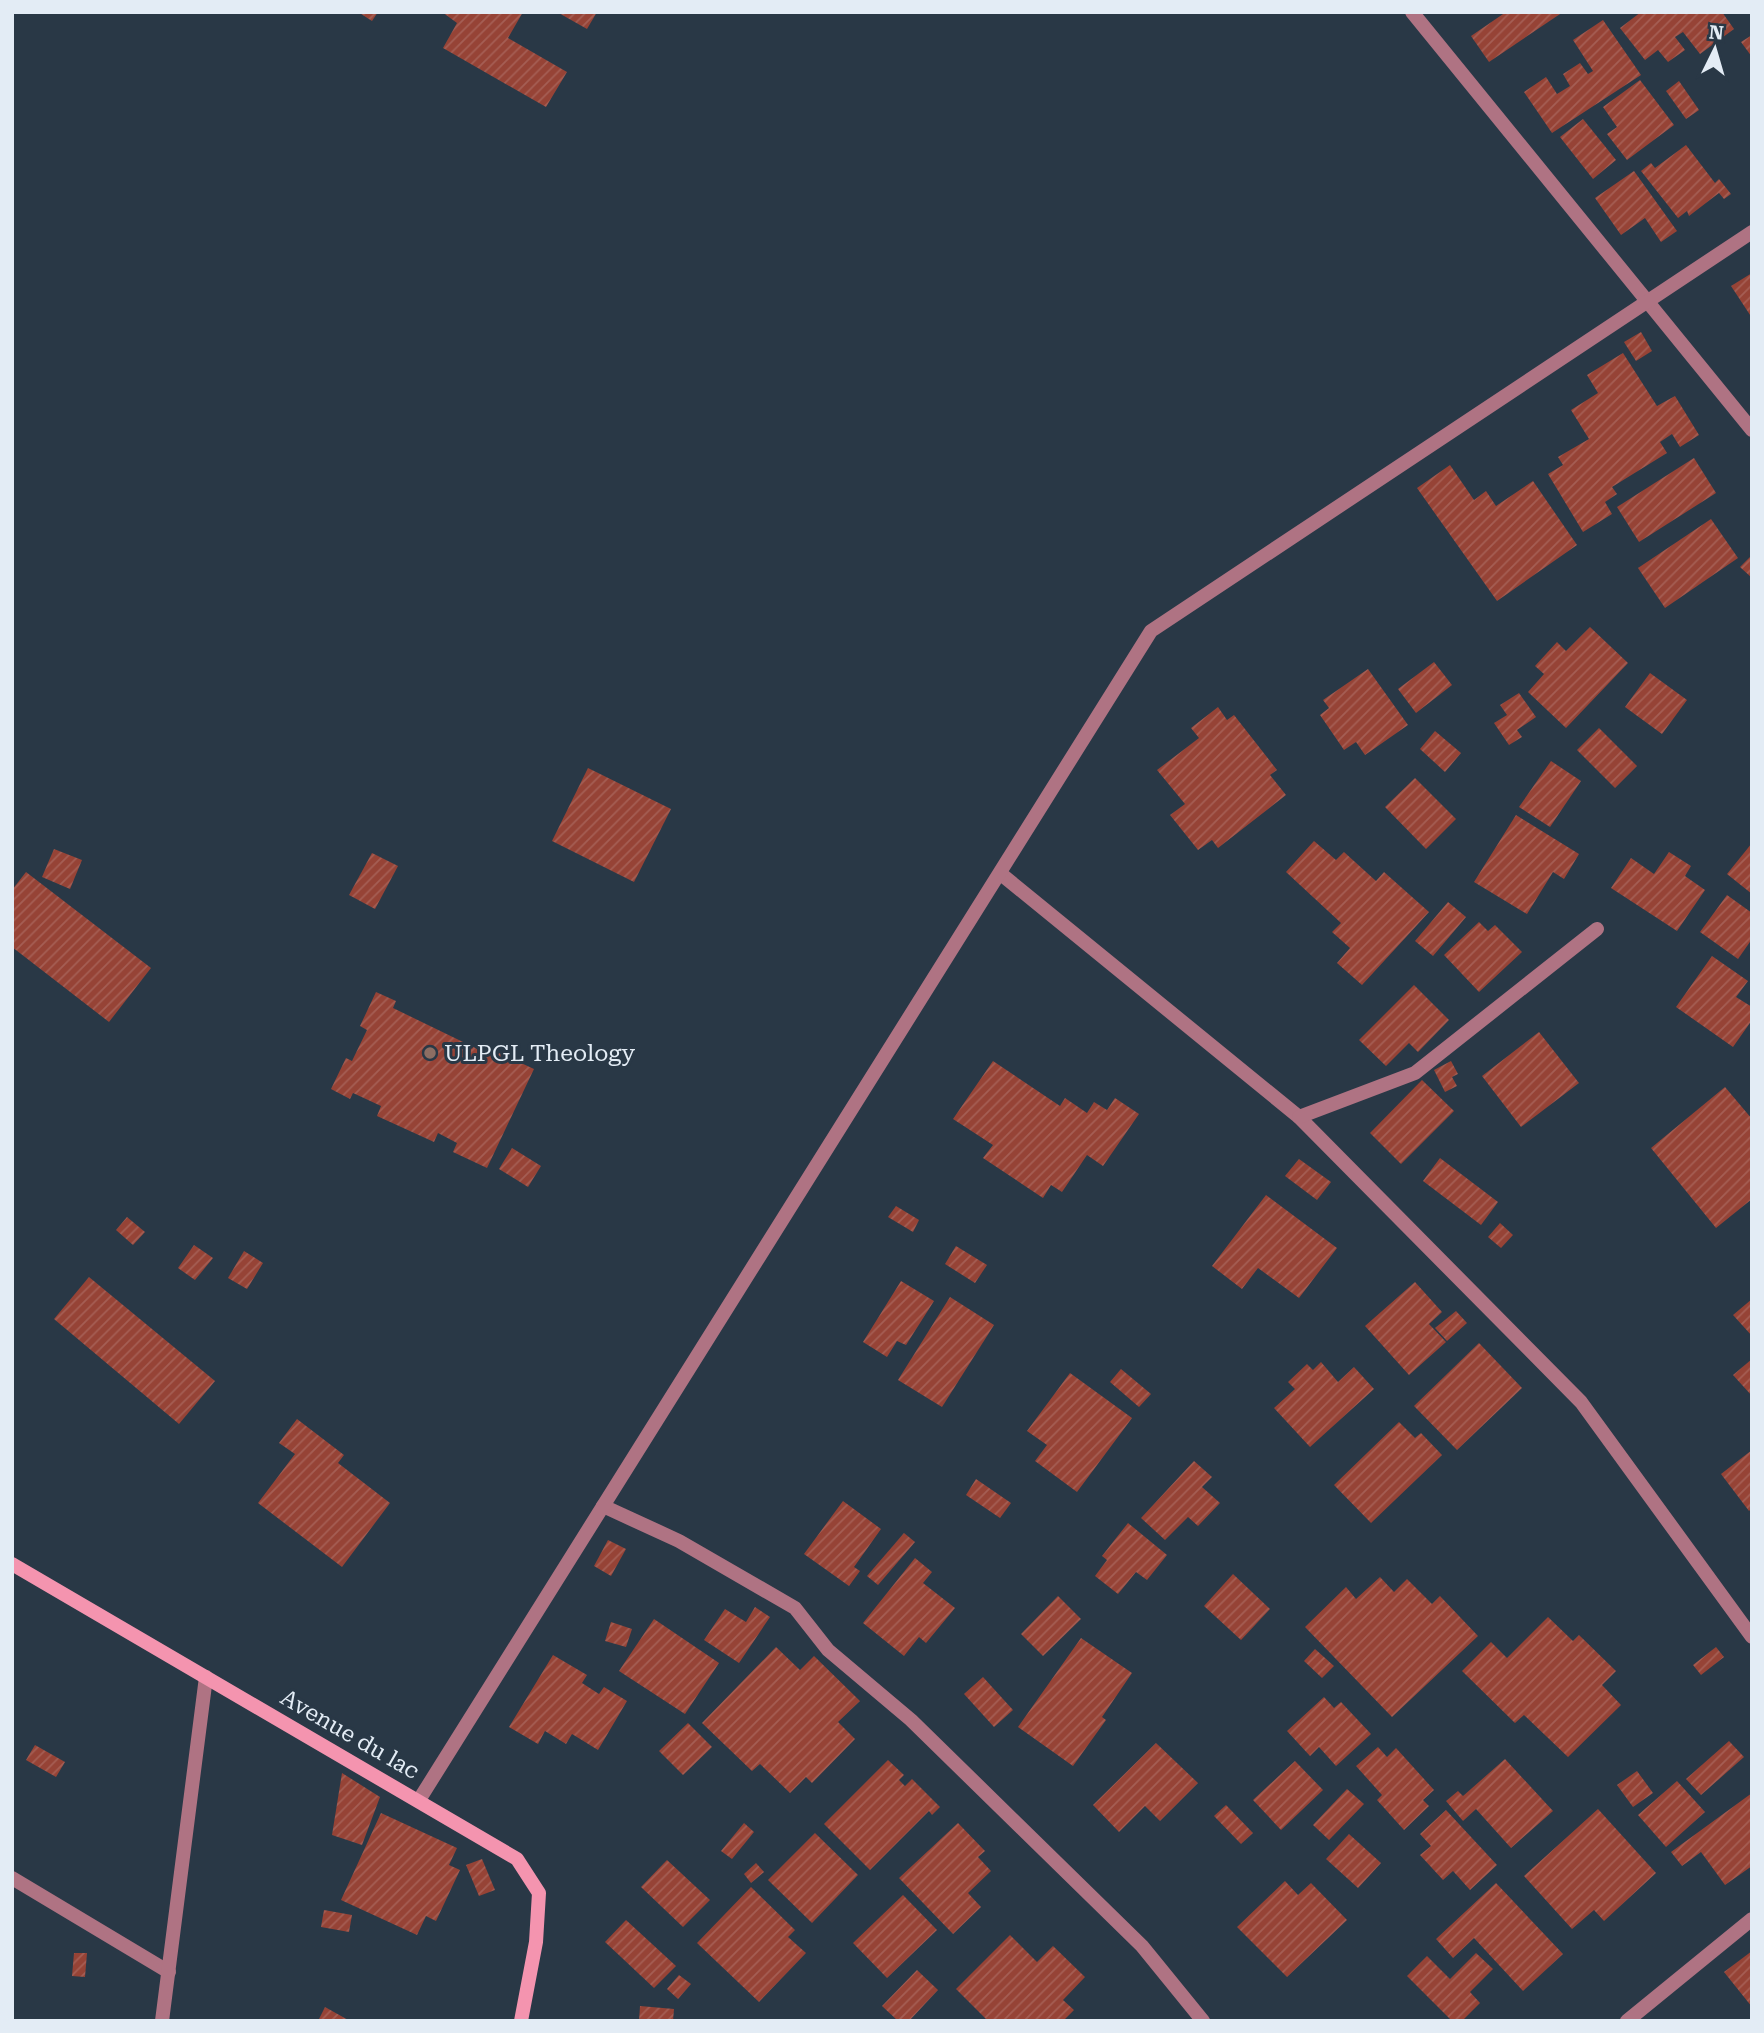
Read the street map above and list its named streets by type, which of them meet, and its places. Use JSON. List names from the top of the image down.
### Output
{
  "streets": {
    "main road": ["Avenue du lac"]
  },
  "places": ["ULPGL Theology"],
  "north": "top"
}
